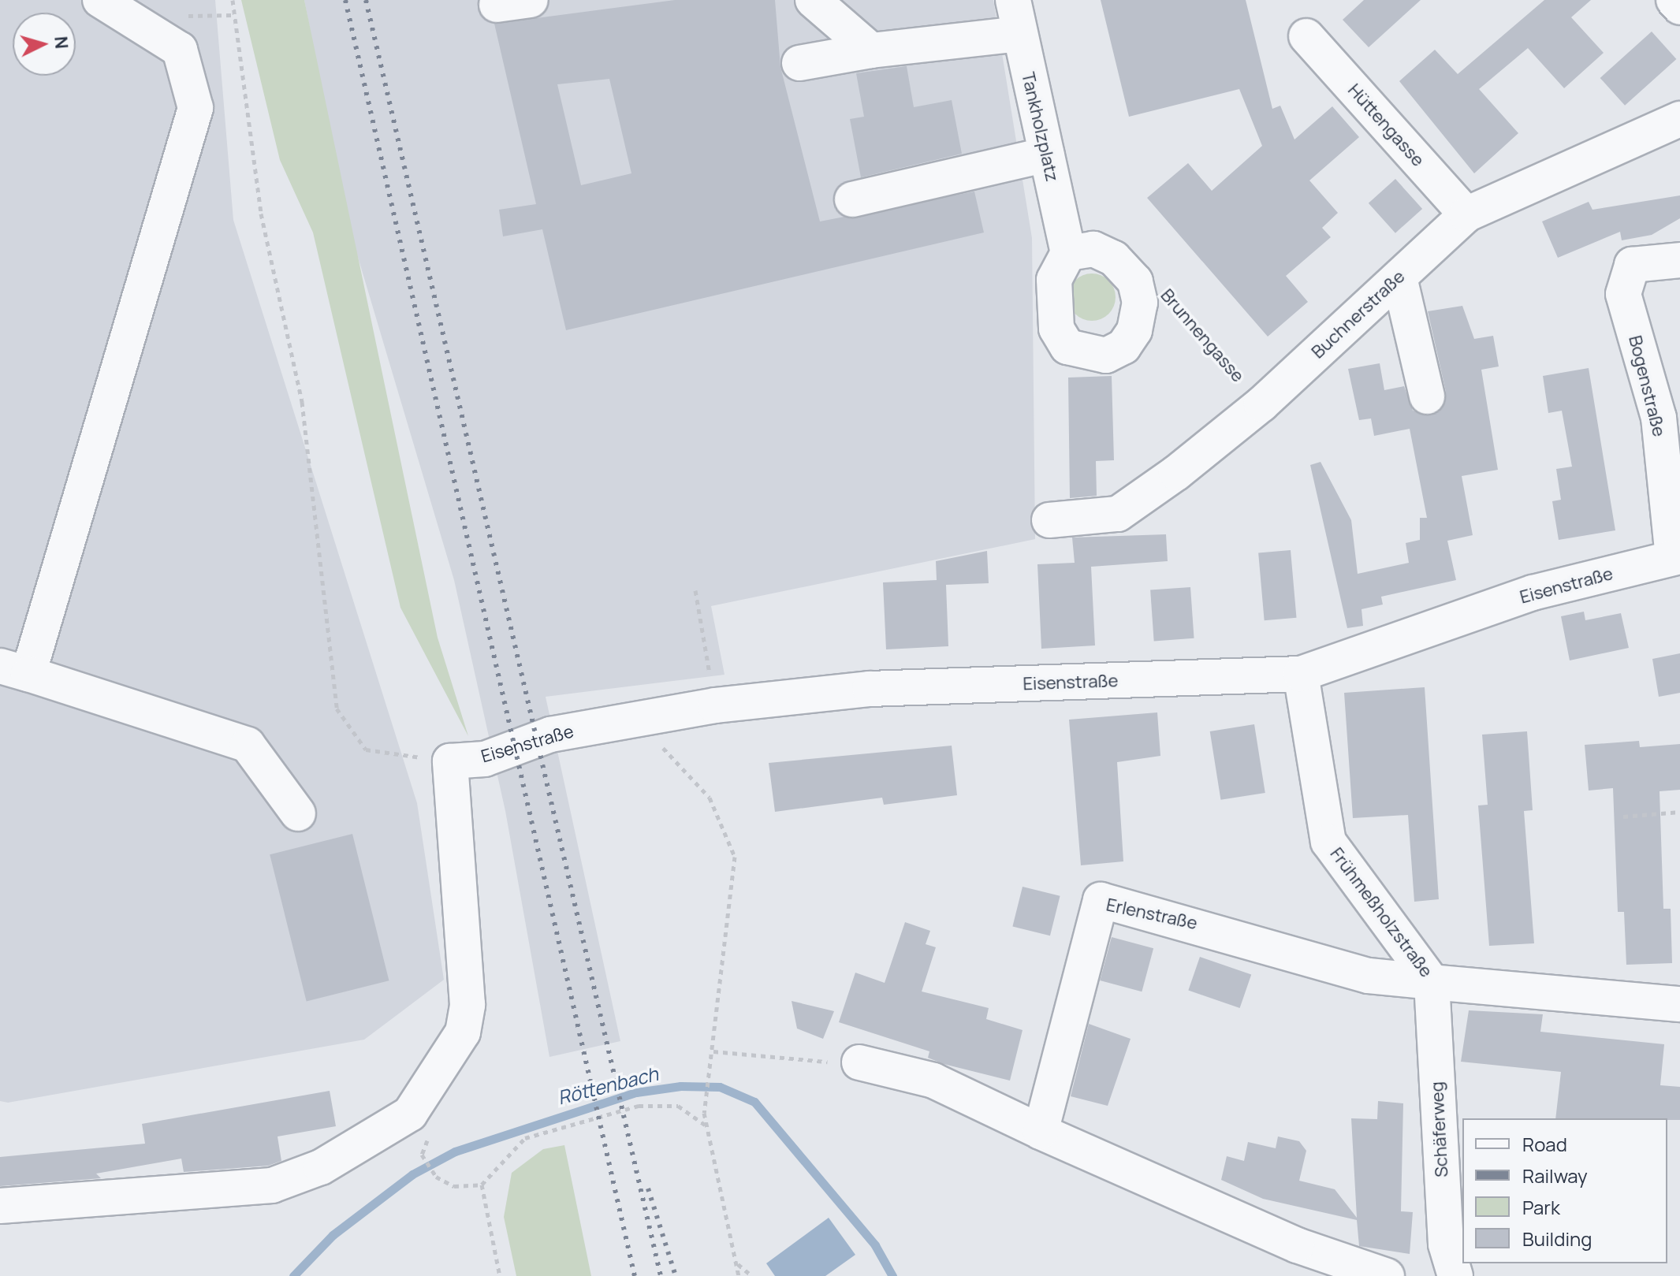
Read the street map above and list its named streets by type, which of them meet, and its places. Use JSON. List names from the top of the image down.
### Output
{
  "streets": {
    "street": [
      "Hüttengasse",
      "Tankholzplatz",
      "Buchnerstraße",
      "Bogenstraße",
      "Eisenstraße",
      "Frühmeßholzstraße",
      "Erlenstraße",
      "Schäferweg"
    ],
    "path": ["Brunnengasse"]
  },
  "crossings": [
    ["Hüttengasse", "Buchnerstraße"],
    ["Tankholzplatz", "Brunnengasse"],
    ["Buchnerstraße", "Brunnengasse"],
    ["Bogenstraße", "Eisenstraße"],
    ["Eisenstraße", "Frühmeßholzstraße"],
    ["Frühmeßholzstraße", "Erlenstraße"],
    ["Frühmeßholzstraße", "Schäferweg"],
    ["Erlenstraße", "Schäferweg"]
  ],
  "water": ["Röttenbach"],
  "legend": [
    "Road",
    "Railway",
    "Park",
    "Building"
  ],
  "north": "right"
}
